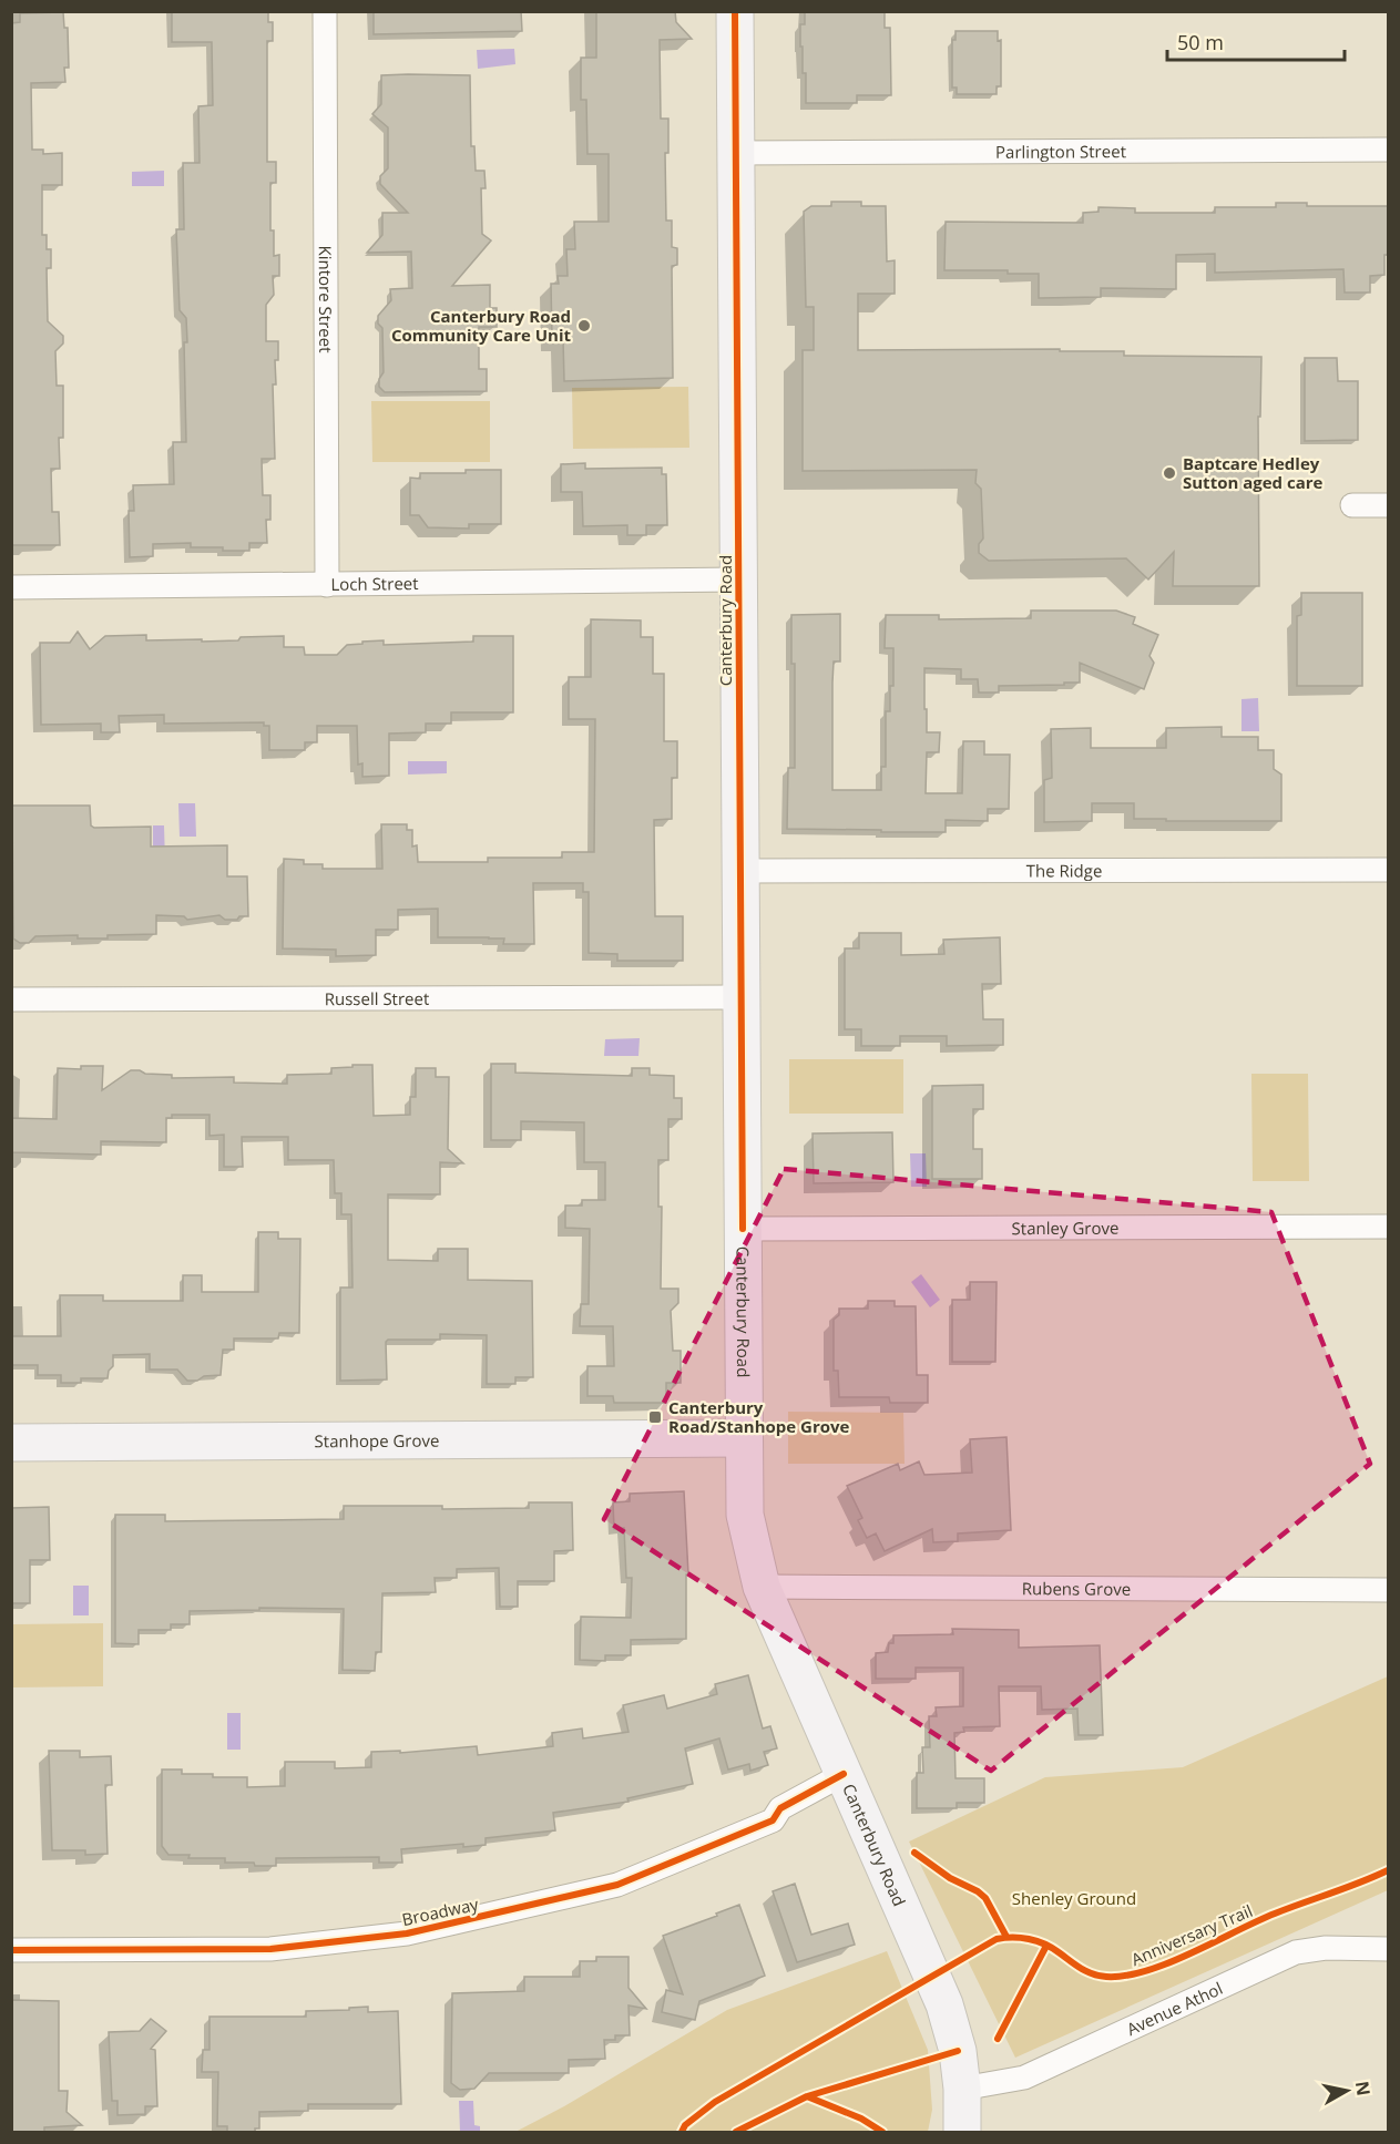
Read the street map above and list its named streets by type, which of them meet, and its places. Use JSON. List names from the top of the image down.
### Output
{
  "streets": {
    "main road": ["Canterbury Road", "Stanhope Grove"],
    "street": [
      "Parlington Street",
      "Kintore Street",
      "Loch Street",
      "The Ridge",
      "Russell Street",
      "Stanley Grove",
      "Rubens Grove",
      "Broadway",
      "Avenue Athol"
    ],
    "cycle path": ["Anniversary Trail"]
  },
  "crossings": [
    ["Parlington Street", "Canterbury Road"],
    ["Kintore Street", "Loch Street"],
    ["Loch Street", "Canterbury Road"],
    ["Canterbury Road", "The Ridge"],
    ["Canterbury Road", "Russell Street"],
    ["Canterbury Road", "Stanley Grove"],
    ["Canterbury Road", "Stanhope Grove"],
    ["Canterbury Road", "Rubens Grove"],
    ["Canterbury Road", "Broadway"],
    ["Canterbury Road", "Avenue Athol"]
  ],
  "parks": ["Shenley Ground"],
  "places": {
    "other": ["Canterbury Road Community Care Unit", "Baptcare Hedley Sutton aged care"],
    "transit": ["Canterbury Road/Stanhope Grove"]
  },
  "scale_bar": "50 m",
  "north": "right"
}
